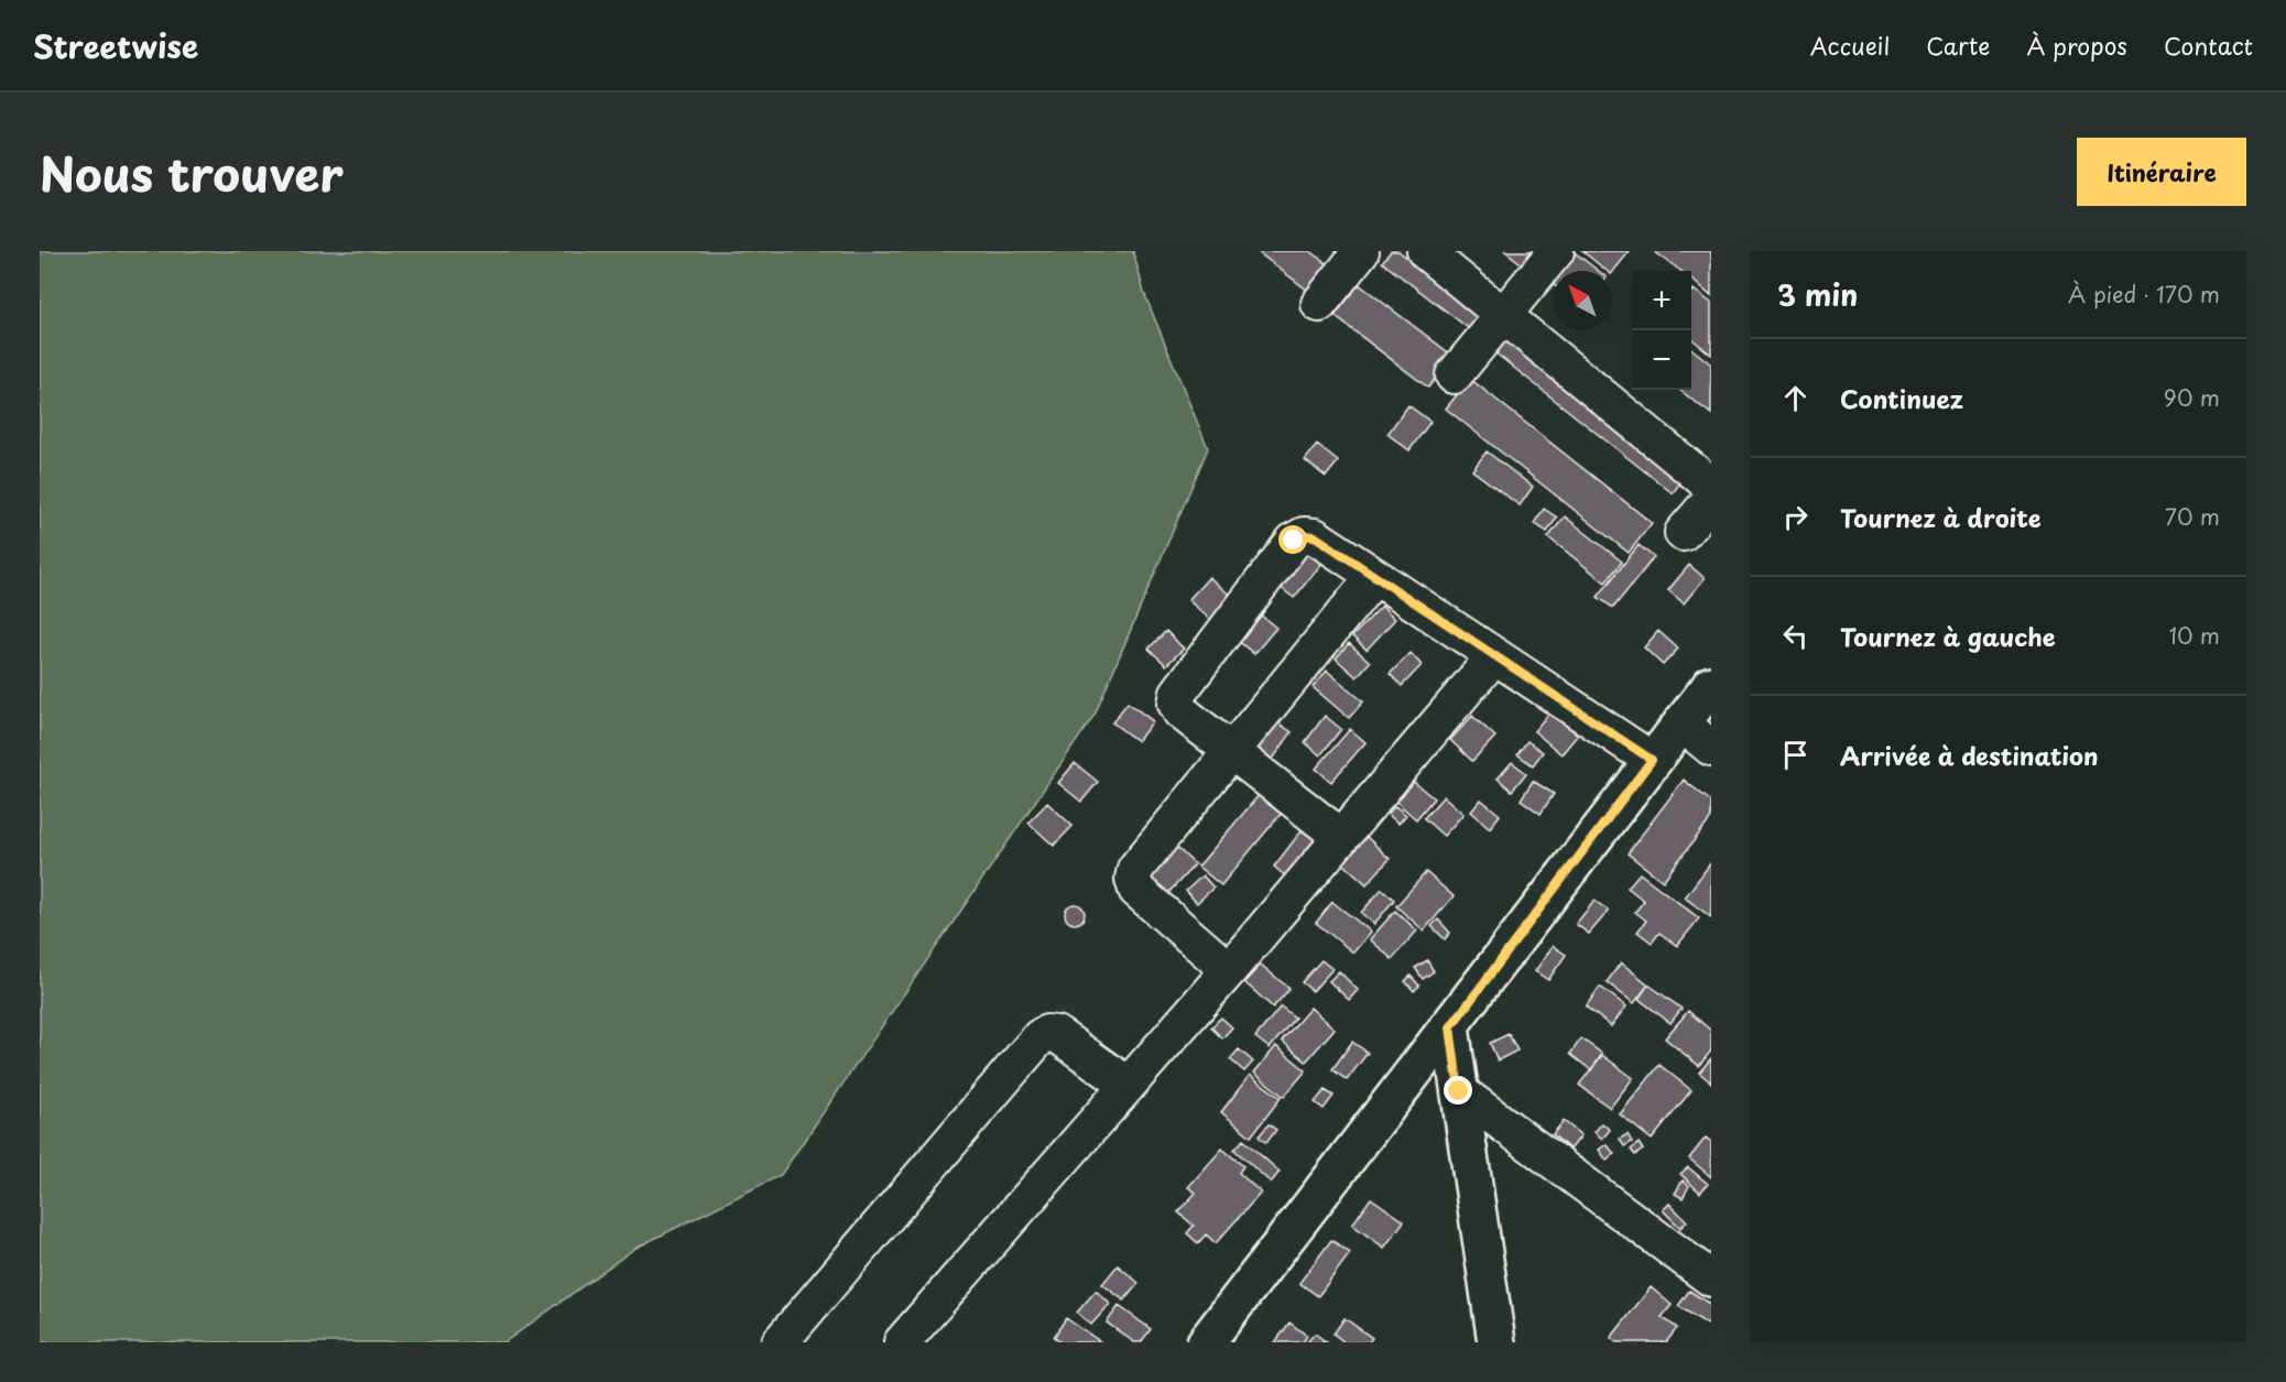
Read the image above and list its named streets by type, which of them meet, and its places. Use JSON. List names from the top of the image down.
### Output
{
  "north": "top left",
  "page": {
    "header": "Streetwise",
    "nav": [
      "Accueil",
      "Carte",
      "À propos",
      "Contact"
    ],
    "title": "Nous trouver",
    "buttons": "Itinéraire",
    "heading": ["3 min", "À pied · 170 m"],
    "map_buttons": ["+", "−"],
    "list": [
      ["Continuez", "90 m"],
      ["Tournez à droite", "70 m"],
      ["Tournez à gauche", "10 m"],
      "Arrivée à destination"
    ]
  }
}
